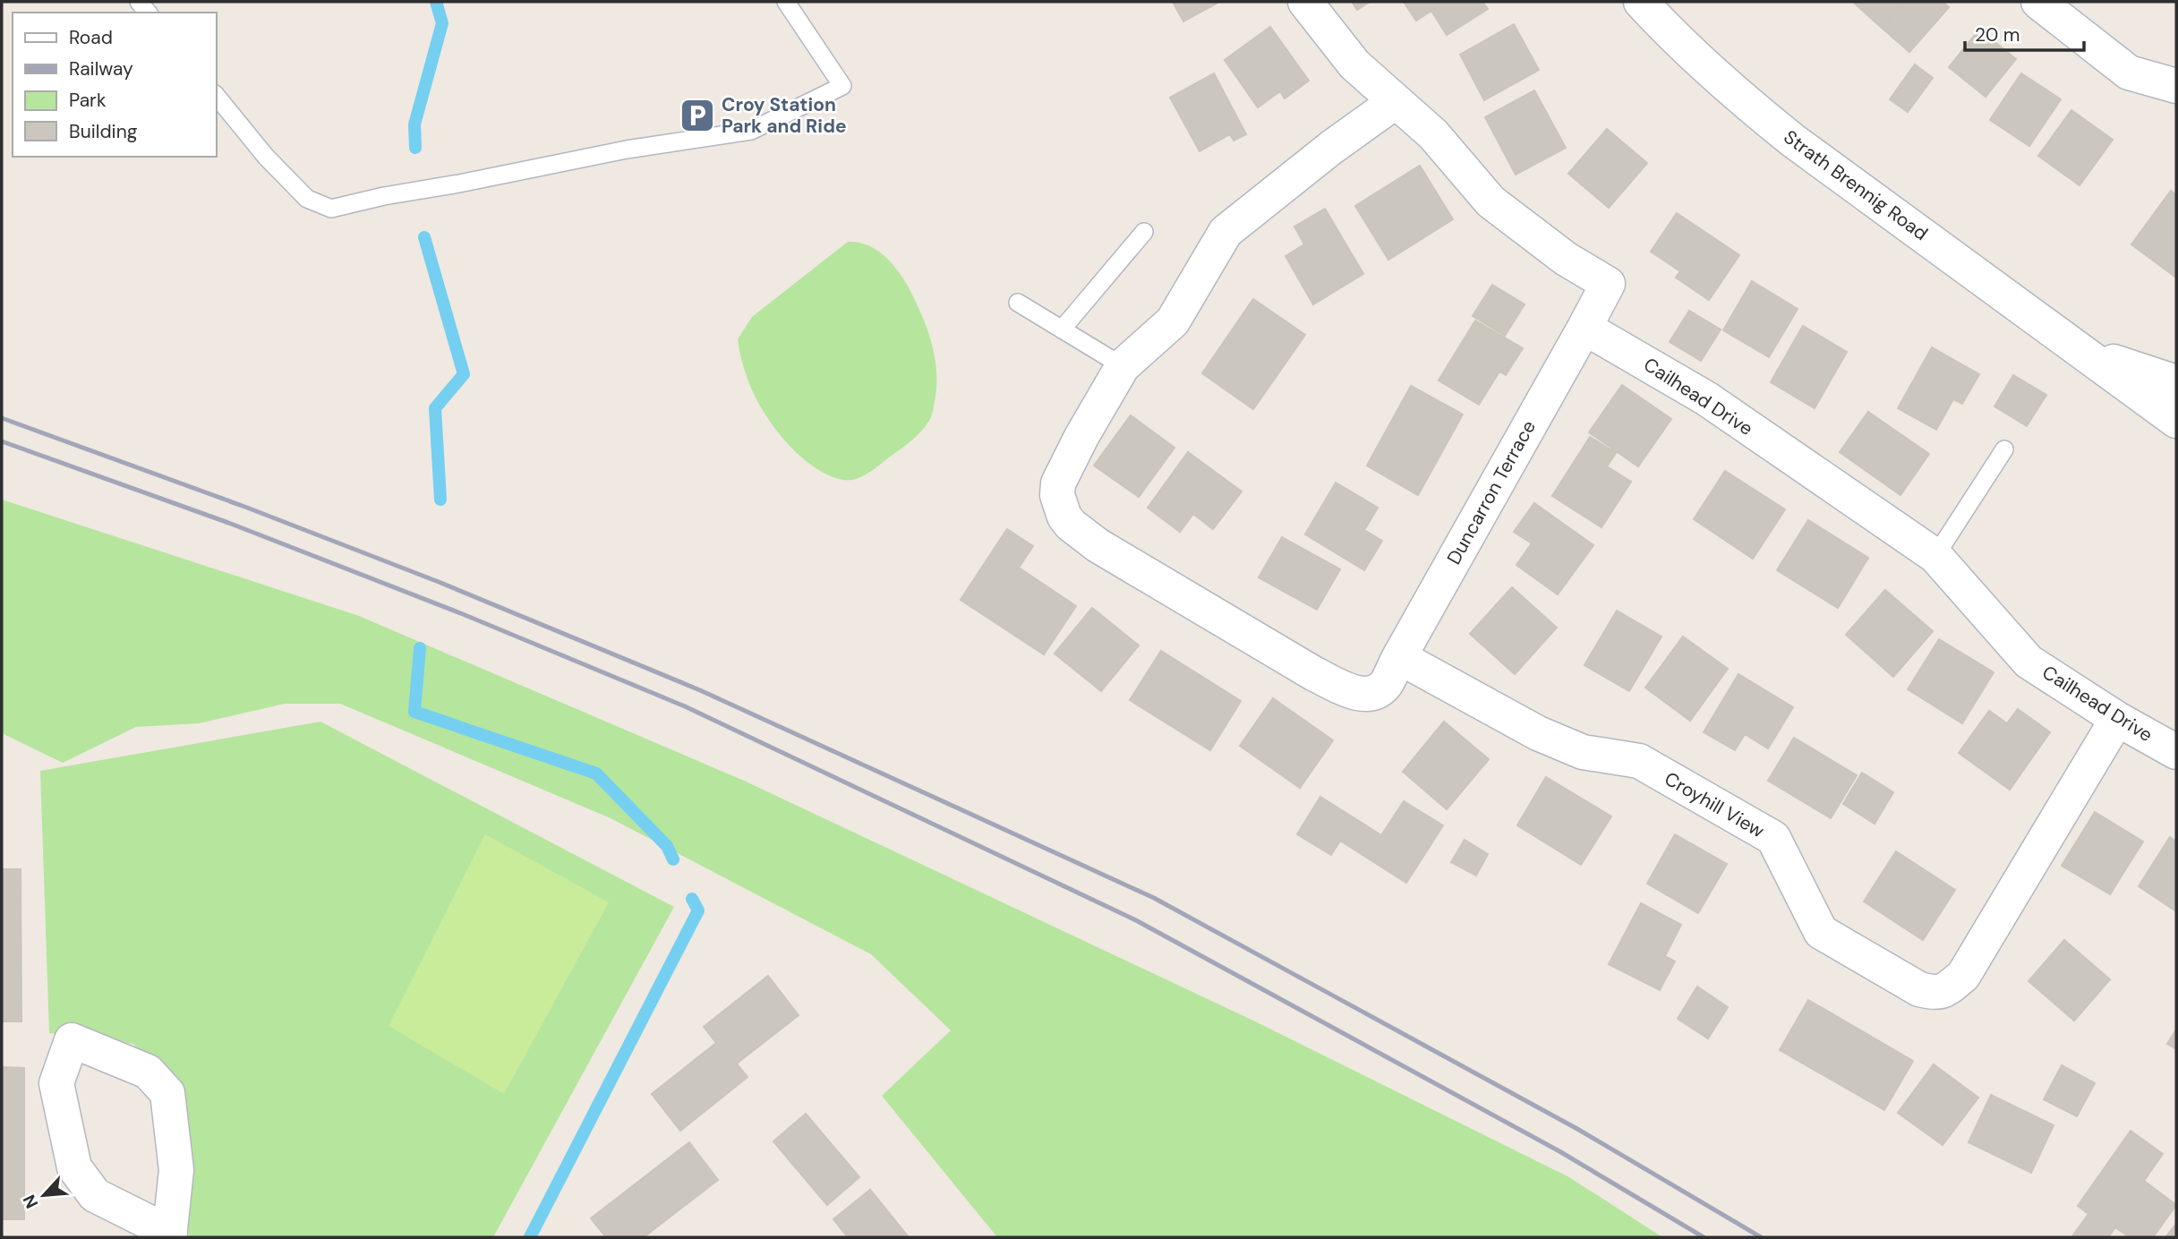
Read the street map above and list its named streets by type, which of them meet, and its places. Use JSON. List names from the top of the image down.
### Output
{
  "streets": {
    "street": [
      "Strath Brennig Road",
      "Cailhead Drive",
      "Duncarron Terrace",
      "Croyhill View"
    ]
  },
  "crossings": [
    ["Cailhead Drive", "Duncarron Terrace"],
    ["Cailhead Drive", "Croyhill View"],
    ["Duncarron Terrace", "Croyhill View"]
  ],
  "places": {
    "parking": ["Croy Station Park and Ride"]
  },
  "legend": [
    "Road",
    "Railway",
    "Park",
    "Building"
  ],
  "scale_bar": "20 m",
  "north": "bottom left"
}
